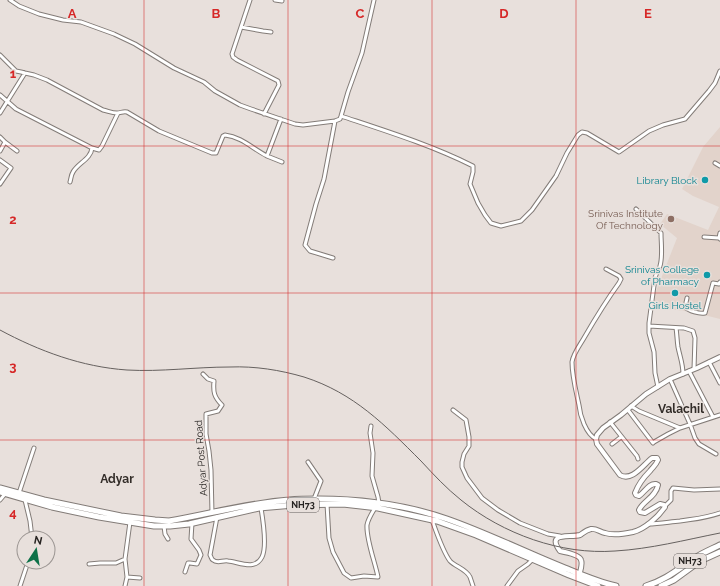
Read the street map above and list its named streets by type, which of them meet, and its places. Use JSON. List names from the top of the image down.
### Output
{
  "streets": {
    "highway": ["NH73"],
    "street": ["Adyar Post Road"]
  },
  "crossings": [
    ["Adyar Post Road", "NH73"]
  ],
  "districts": ["Valachil", "Adyar"],
  "places": [
    "Library Block",
    "Srinivas Institute Of Technology",
    "Srinivas College of Pharmacy",
    "Girls Hostel"
  ],
  "north": "top",
  "grid": {
    "columns": [
      "A",
      "B",
      "C",
      "D",
      "E"
    ],
    "rows": [
      "1",
      "2",
      "3",
      "4"
    ]
  }
}
